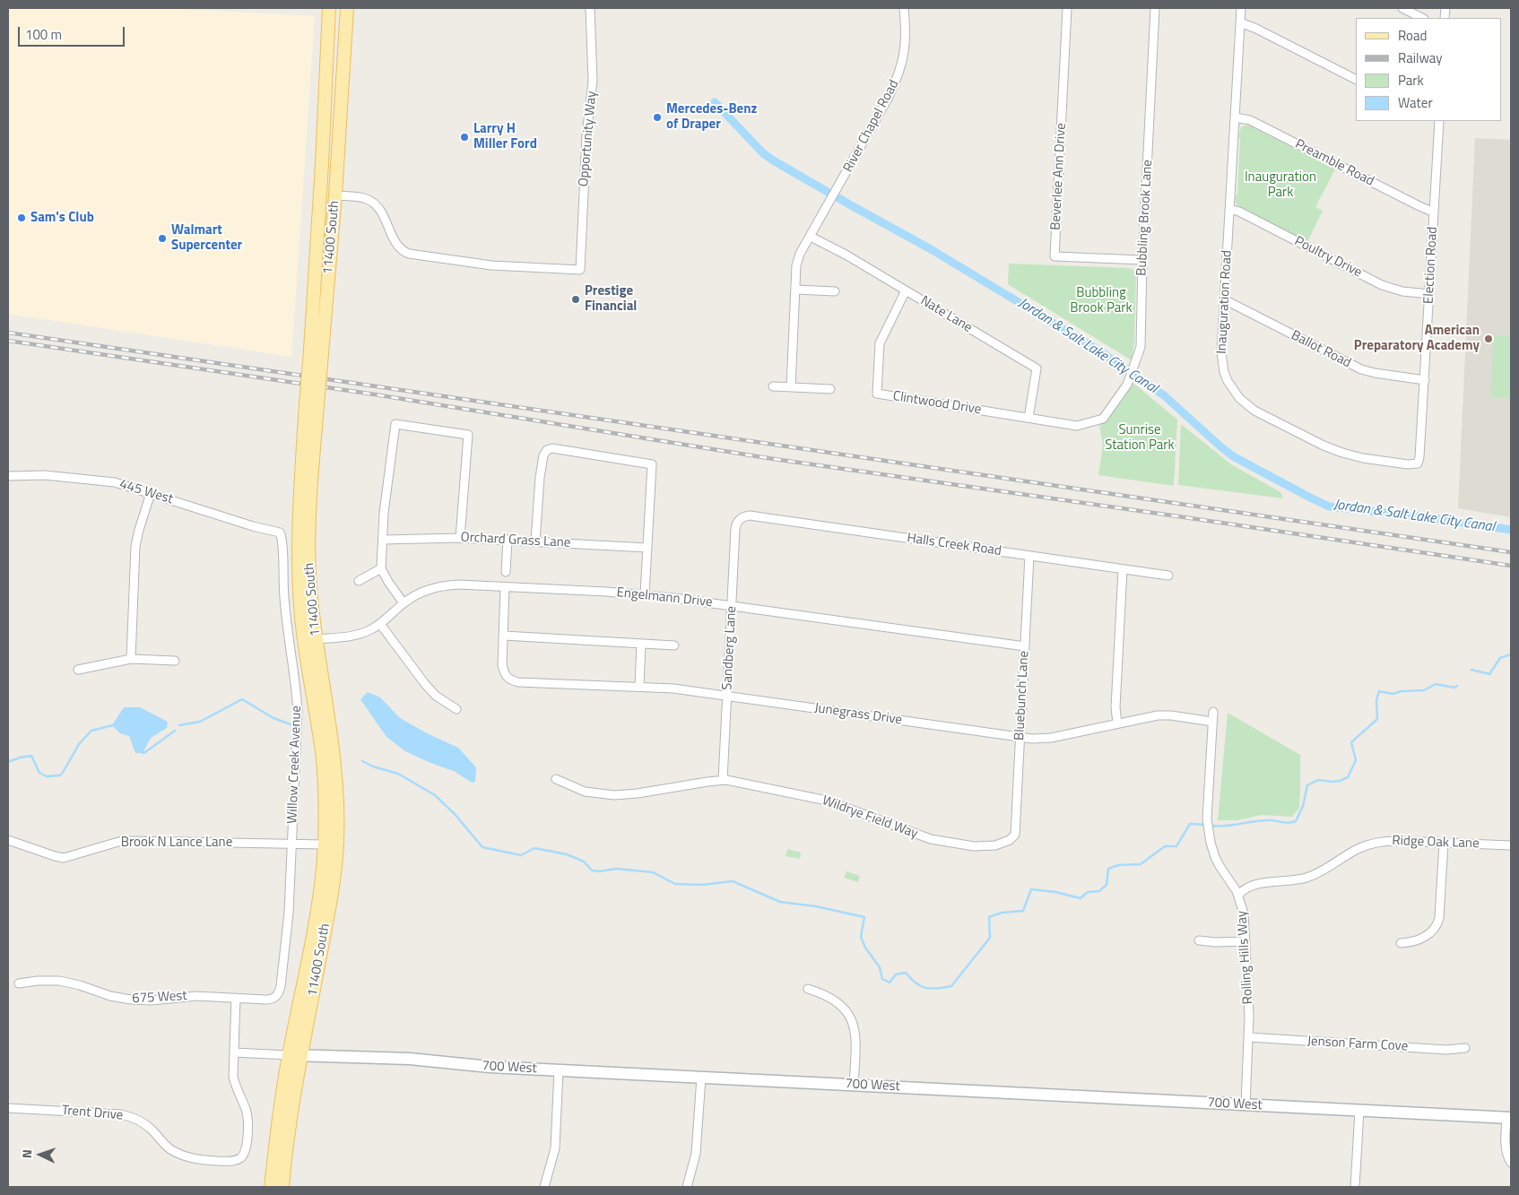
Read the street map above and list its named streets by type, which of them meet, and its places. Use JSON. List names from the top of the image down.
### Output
{
  "streets": {
    "main road": ["11400 South"],
    "street": [
      "River Chapel Road",
      "Opportunity Way",
      "Preamble Road",
      "Beverlee Ann Drive",
      "Bubbling Brook Lane",
      "Poultry Drive",
      "Election Road",
      "Inauguration Road",
      "Nate Lane",
      "Ballot Road",
      "Clintwood Drive",
      "445 West",
      "Orchard Grass Lane",
      "Halls Creek Road",
      "Engelmann Drive",
      "Sandberg Lane",
      "Bluebunch Lane",
      "Junegrass Drive",
      "Willow Creek Avenue",
      "Wildrye Field Way",
      "Brook N Lance Lane",
      "Ridge Oak Lane",
      "Rolling Hills Way",
      "675 West",
      "Jenson Farm Cove",
      "700 West",
      "Trent Drive"
    ]
  },
  "crossings": [
    ["River Chapel Road", "Nate Lane"],
    ["Opportunity Way", "11400 South"],
    ["Preamble Road", "Election Road"],
    ["Preamble Road", "Inauguration Road"],
    ["Beverlee Ann Drive", "Bubbling Brook Lane"],
    ["Bubbling Brook Lane", "Clintwood Drive"],
    ["11400 South", "Engelmann Drive"],
    ["11400 South", "Brook N Lance Lane"],
    ["11400 South", "700 West"],
    ["Poultry Drive", "Election Road"],
    ["Poultry Drive", "Inauguration Road"],
    ["Election Road", "Inauguration Road"],
    ["Election Road", "Ballot Road"],
    ["Inauguration Road", "Ballot Road"],
    ["Nate Lane", "Clintwood Drive"],
    ["445 West", "Willow Creek Avenue"],
    ["Halls Creek Road", "Sandberg Lane"],
    ["Halls Creek Road", "Bluebunch Lane"],
    ["Engelmann Drive", "Sandberg Lane"],
    ["Engelmann Drive", "Bluebunch Lane"],
    ["Sandberg Lane", "Junegrass Drive"],
    ["Sandberg Lane", "Wildrye Field Way"],
    ["Bluebunch Lane", "Junegrass Drive"],
    ["Bluebunch Lane", "Wildrye Field Way"],
    ["Junegrass Drive", "Rolling Hills Way"],
    ["Willow Creek Avenue", "Brook N Lance Lane"],
    ["Willow Creek Avenue", "675 West"],
    ["Ridge Oak Lane", "Rolling Hills Way"],
    ["Rolling Hills Way", "Jenson Farm Cove"],
    ["Rolling Hills Way", "700 West"],
    ["675 West", "Trent Drive"],
    ["700 West", "Trent Drive"]
  ],
  "water": ["Jordan & Salt Lake City Canal"],
  "parks": ["Inauguration Park", "Bubbling Brook Park", "Sunrise Station Park"],
  "places": [
    "Mercedes-Benz of Draper",
    "Larry H Miller Ford",
    "Sam's Club",
    "Walmart Supercenter",
    "Prestige Financial",
    "American Preparatory Academy"
  ],
  "legend": [
    "Road",
    "Railway",
    "Park",
    "Water"
  ],
  "scale_bar": "100 m",
  "north": "left"
}
